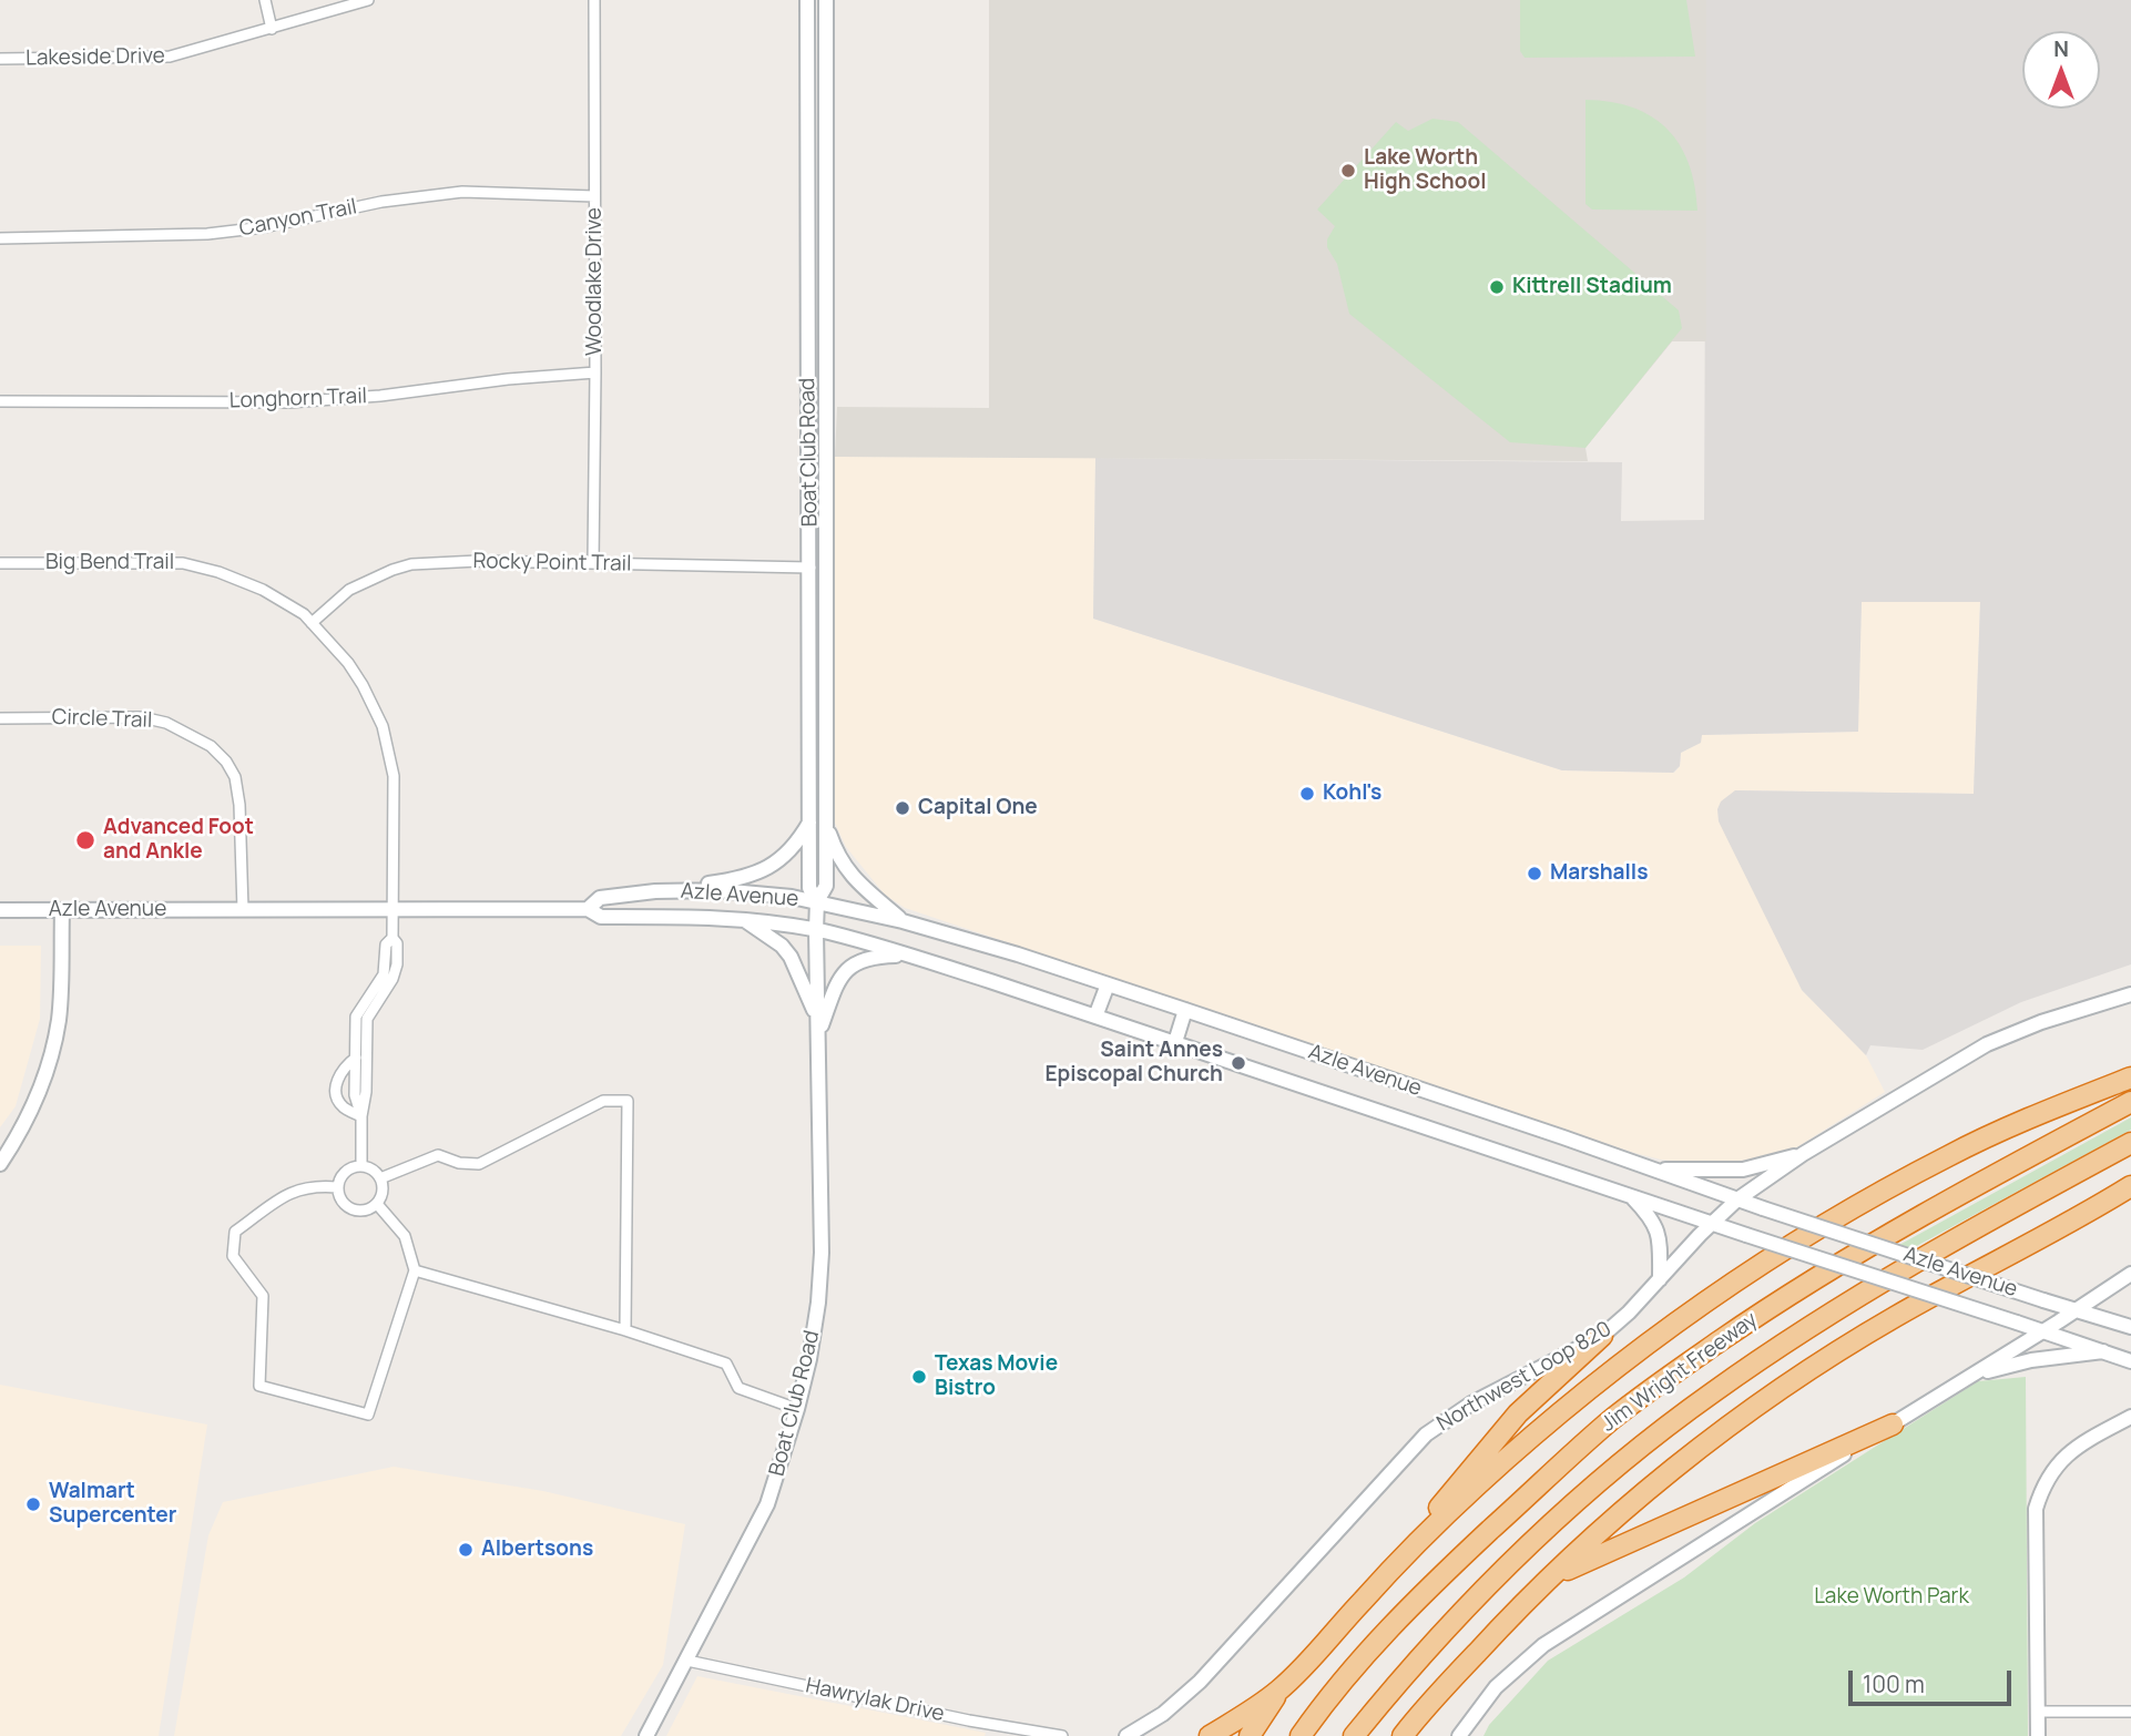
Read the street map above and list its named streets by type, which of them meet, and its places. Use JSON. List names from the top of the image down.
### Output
{
  "streets": {
    "highway": ["Jim Wright Freeway"],
    "main road": ["Boat Club Road", "Azle Avenue", "Northwest Loop 820"],
    "street": [
      "Lakeside Drive",
      "Canyon Trail",
      "Woodlake Drive",
      "Longhorn Trail",
      "Big Bend Trail",
      "Rocky Point Trail",
      "Circle Trail",
      "Hawrylak Drive"
    ]
  },
  "crossings": [
    ["Canyon Trail", "Woodlake Drive"],
    ["Woodlake Drive", "Longhorn Trail"],
    ["Woodlake Drive", "Rocky Point Trail"],
    ["Boat Club Road", "Rocky Point Trail"],
    ["Boat Club Road", "Azle Avenue"],
    ["Boat Club Road", "Hawrylak Drive"],
    ["Big Bend Trail", "Rocky Point Trail"],
    ["Big Bend Trail", "Azle Avenue"],
    ["Circle Trail", "Azle Avenue"],
    ["Azle Avenue", "Northwest Loop 820"]
  ],
  "parks": ["Lake Worth Park"],
  "places": [
    "Lake Worth High School",
    "Kittrell Stadium",
    "Kohl's",
    "Capital One",
    "Advanced Foot and Ankle",
    "Marshalls",
    "Saint Annes Episcopal Church",
    "Texas Movie Bistro",
    "Walmart Supercenter",
    "Albertsons"
  ],
  "scale_bar": "100 m",
  "north": "top"
}
